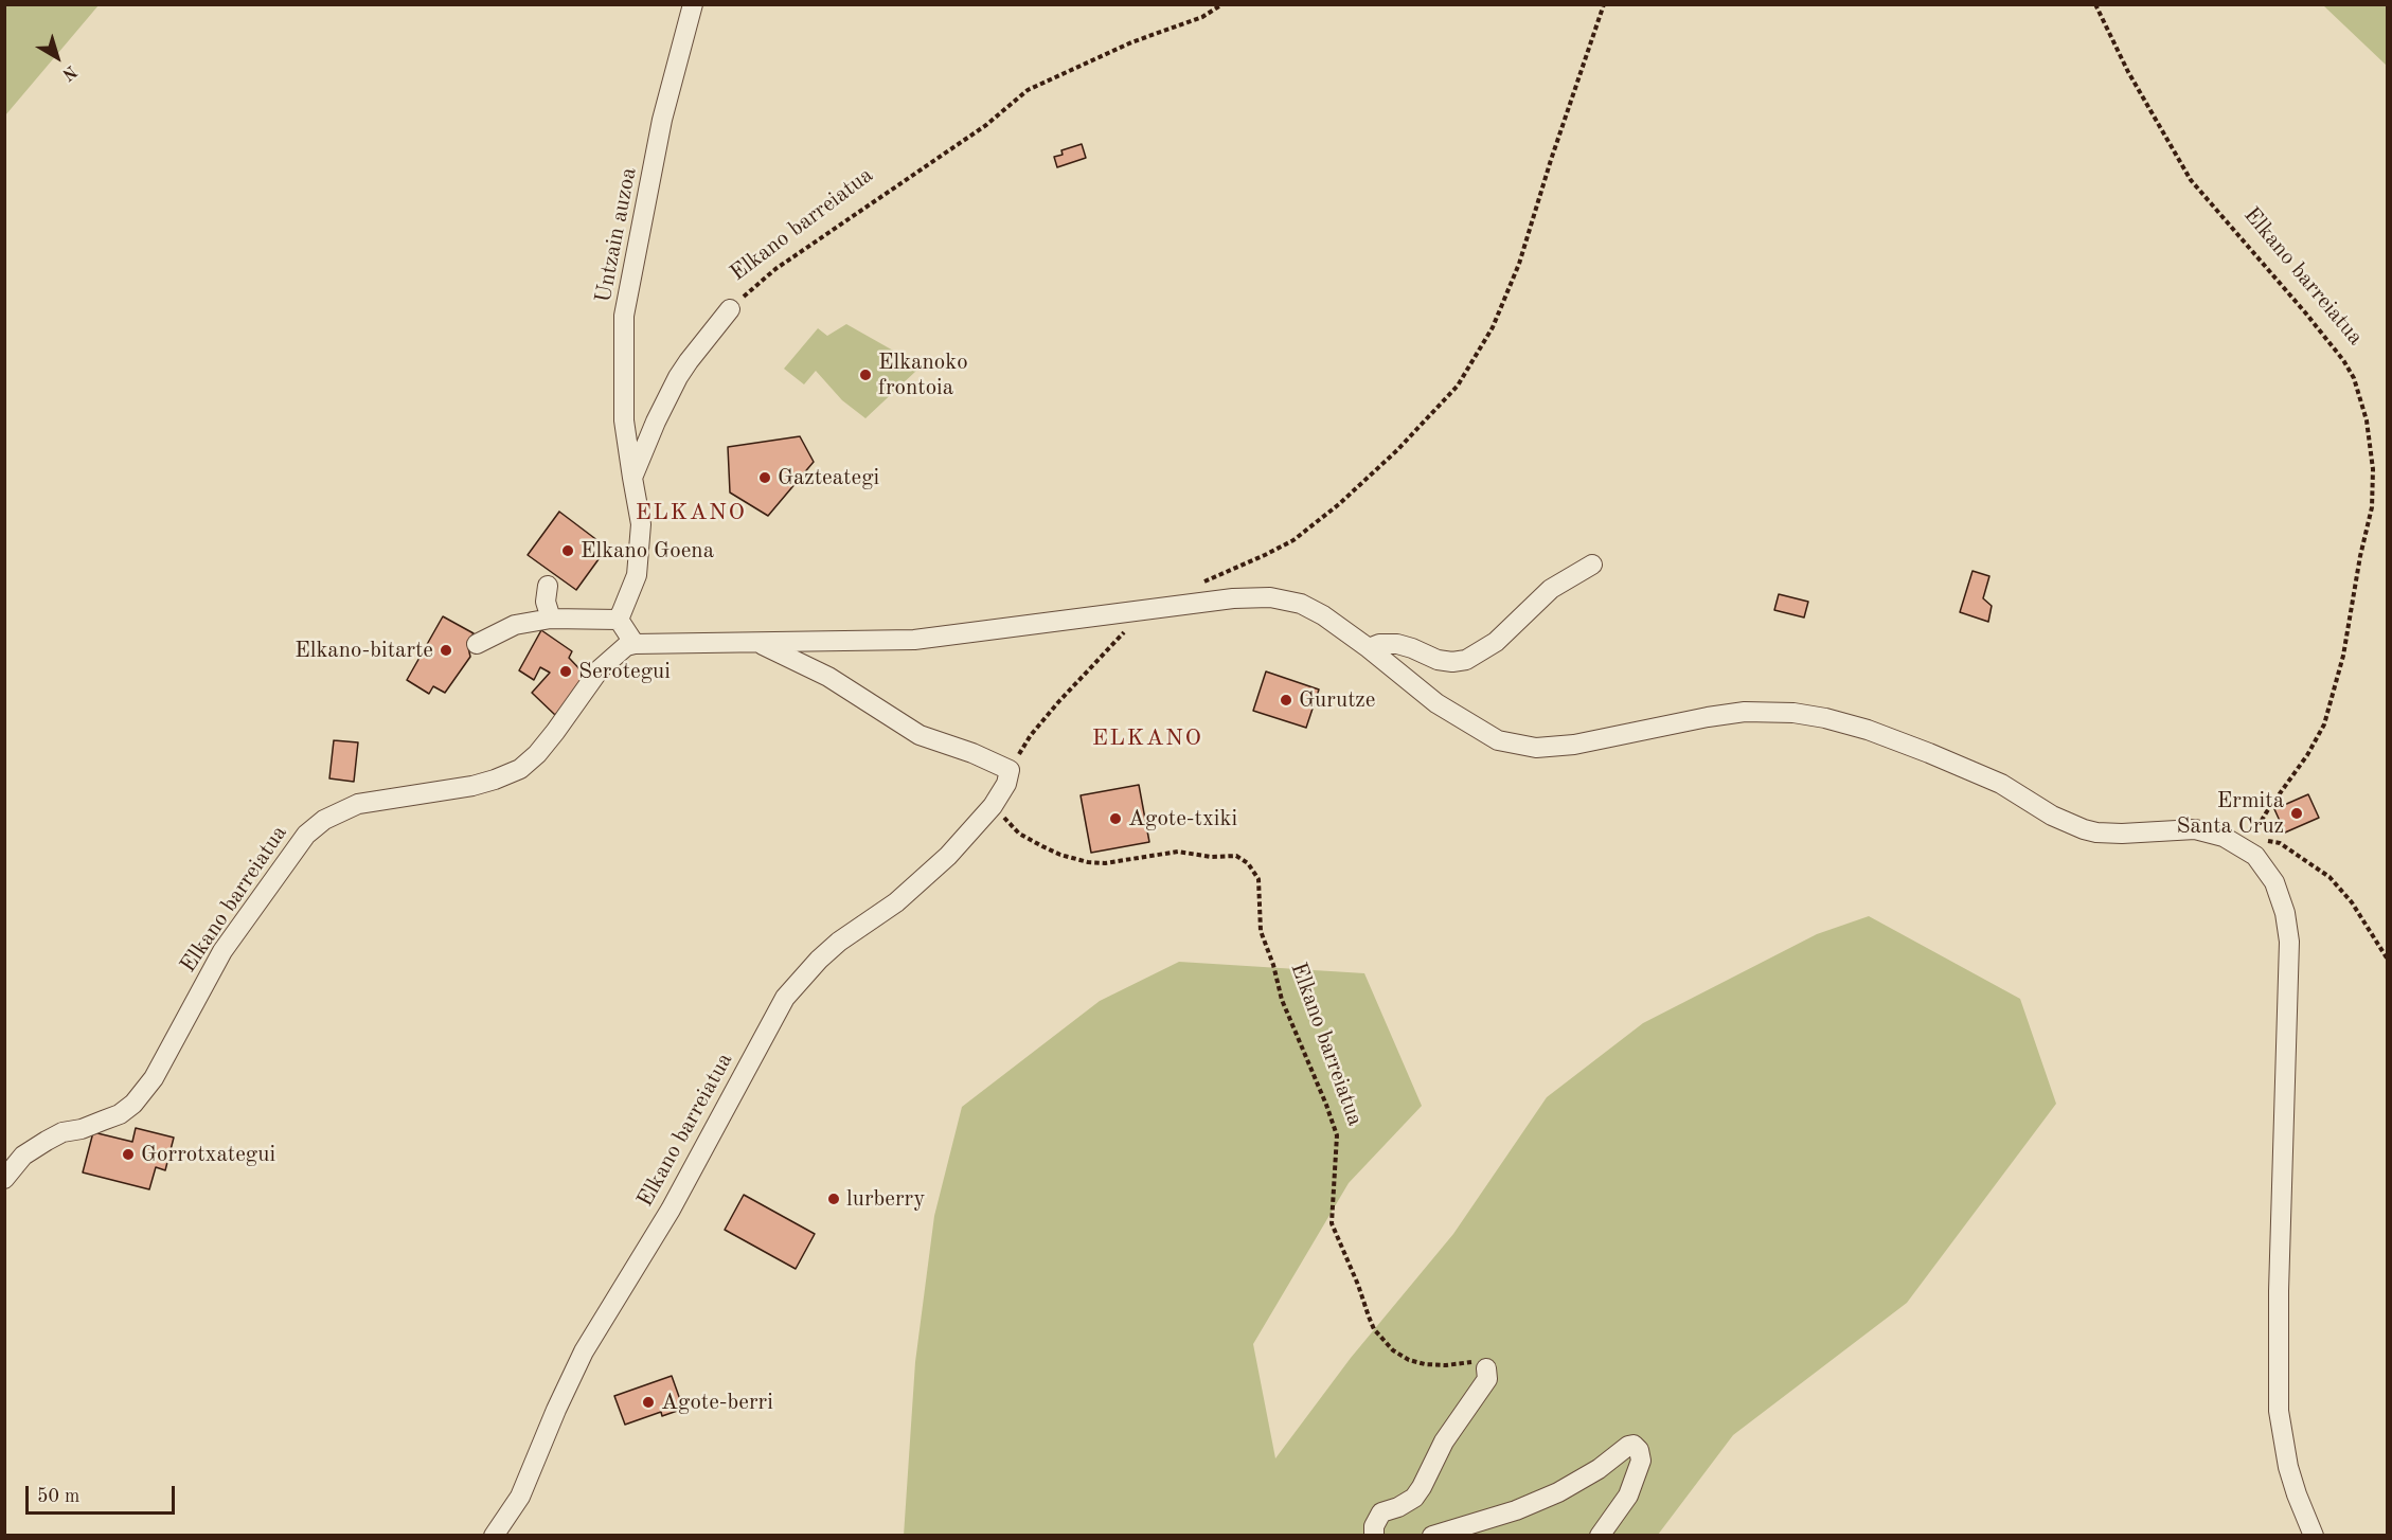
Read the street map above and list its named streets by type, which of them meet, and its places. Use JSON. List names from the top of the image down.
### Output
{
  "streets": {
    "street": ["Elkano barreiatua", "Untzain auzoa"]
  },
  "crossings": [
    ["Elkano barreiatua", "Untzain auzoa"]
  ],
  "districts": ["ELKANO", "ELKANO"],
  "places": [
    "Elkanoko frontoia",
    "Gazteategi",
    "Elkano Goena",
    "Elkano-bitarte",
    "Serotegui",
    "Gurutze",
    "Ermita Santa Cruz",
    "Agote-txiki",
    "Gorrotxategui",
    "lurberry",
    "Agote-berri"
  ],
  "scale_bar": "50 m",
  "north": "bottom right"
}
